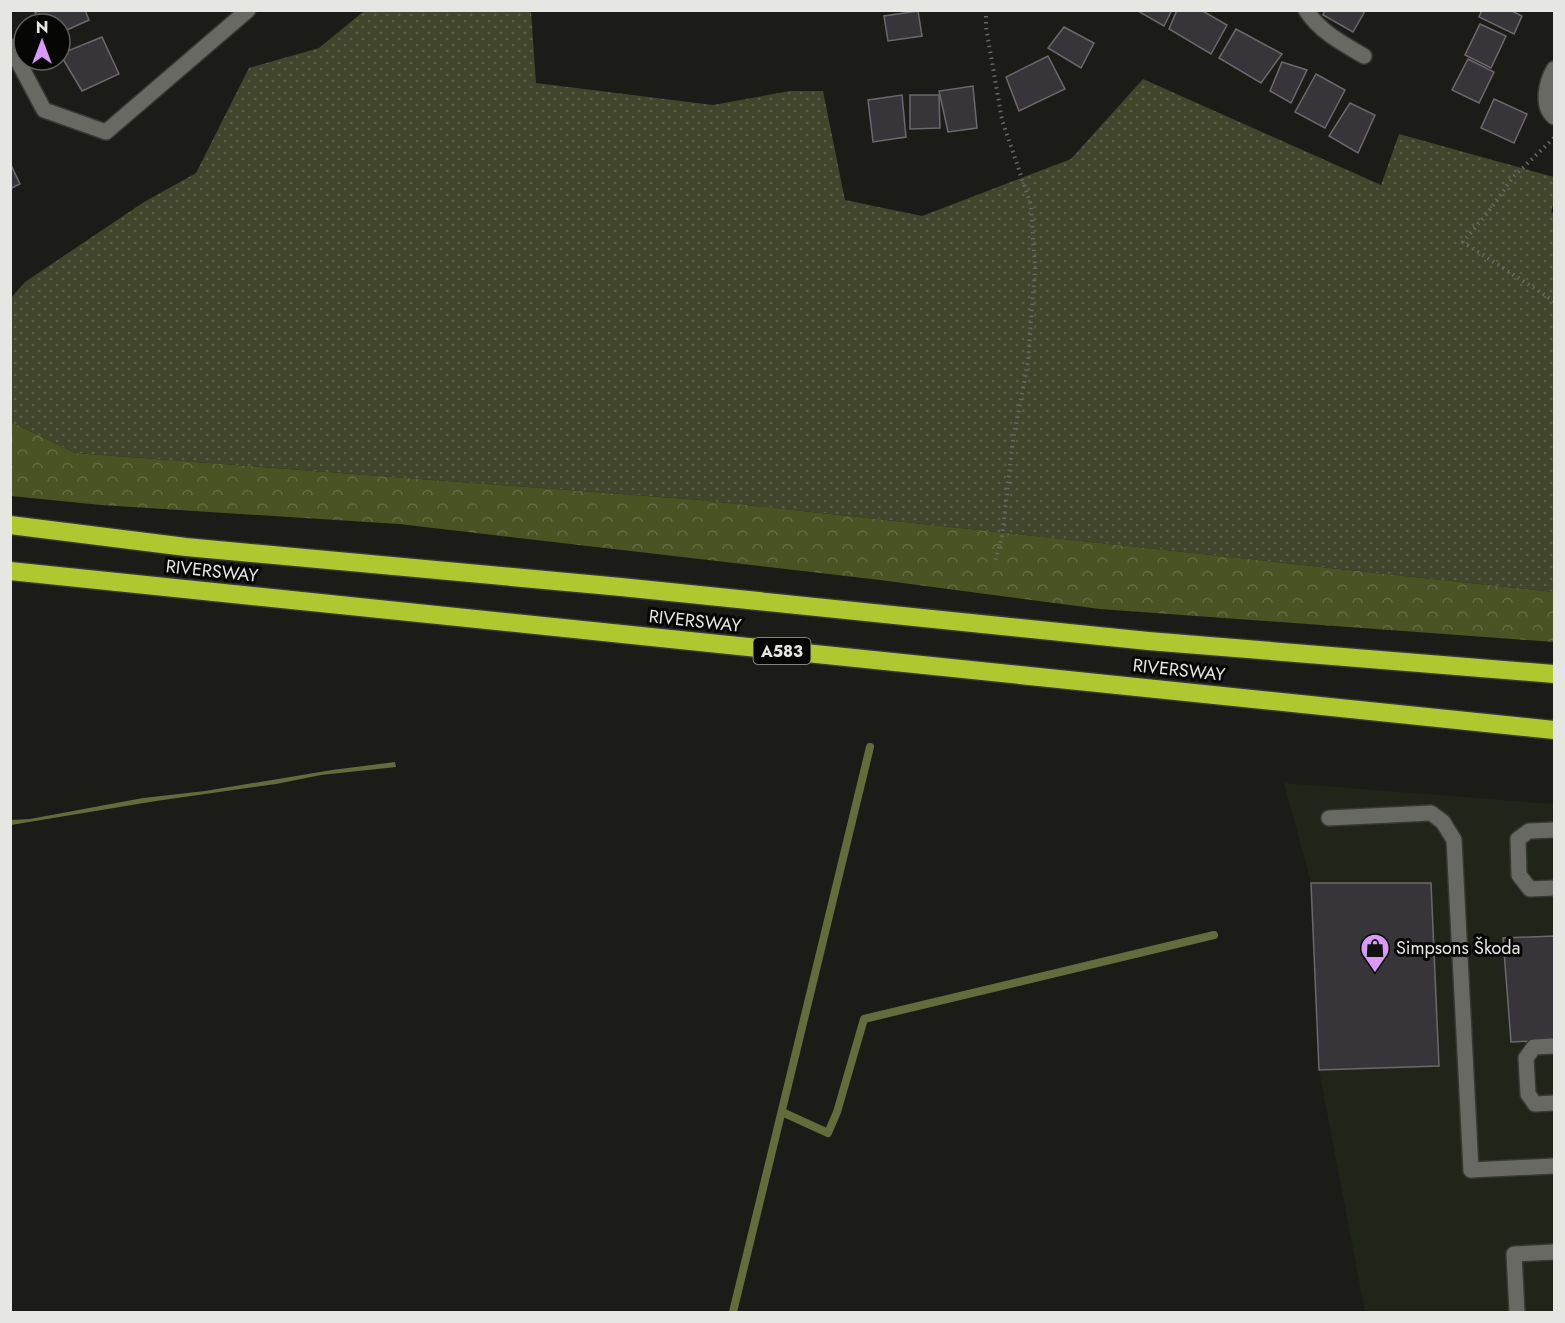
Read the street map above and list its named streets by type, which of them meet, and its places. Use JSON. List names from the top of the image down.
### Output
{
  "streets": {
    "highway": ["RIVERSWAY", "A583"]
  },
  "places": {
    "shop": ["Simpsons Škoda"]
  },
  "north": "top"
}
